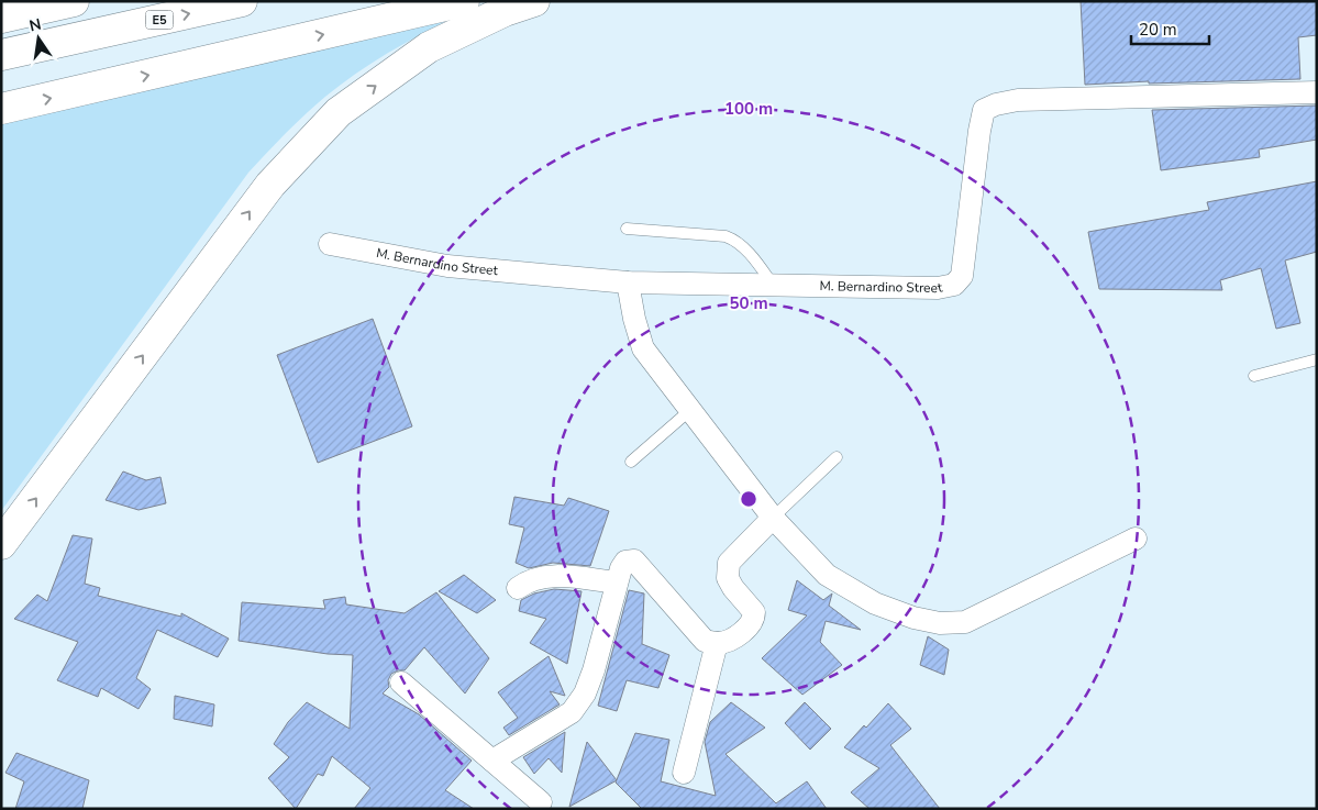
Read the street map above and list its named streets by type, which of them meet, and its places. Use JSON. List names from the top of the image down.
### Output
{
  "streets": {
    "highway": ["E5"],
    "street": ["M. Bernardino Street"]
  },
  "scale_bar": "20 m",
  "north": "top",
  "rings": ["100 m", "50 m"]
}
